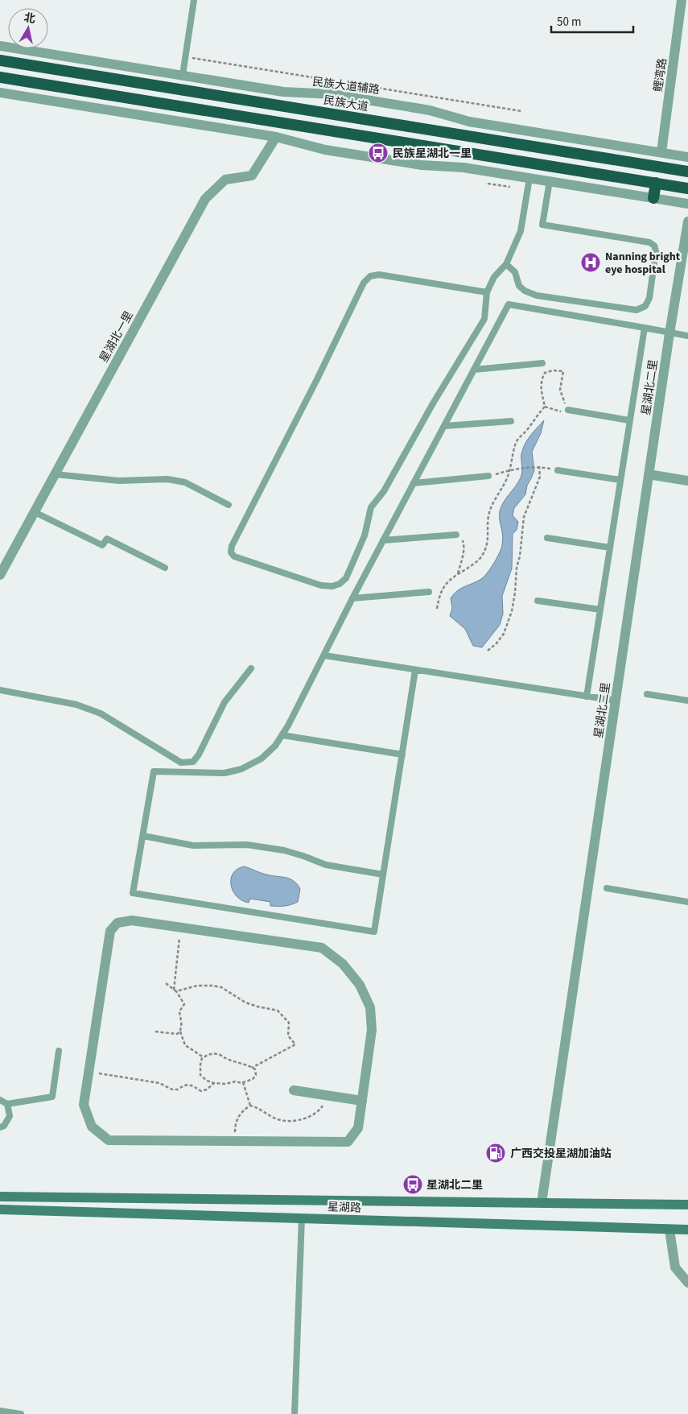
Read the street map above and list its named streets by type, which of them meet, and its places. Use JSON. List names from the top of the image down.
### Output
{
  "streets": {
    "highway": ["民族大道"],
    "main road": ["星湖路"],
    "street": [
      "鲤湾路",
      "民族大道辅路",
      "星湖北一里",
      "星湖北二里"
    ]
  },
  "crossings": [
    ["鲤湾路", "民族大道辅路"],
    ["星湖北二里", "星湖路"]
  ],
  "places": {
    "bus stop": ["民族星湖北一里", "星湖北二里"],
    "hospital": ["Nanning bright eye hospital"],
    "fuel station": ["广西交投星湖加油站"]
  },
  "scale_bar": "50 m",
  "north": "top"
}
